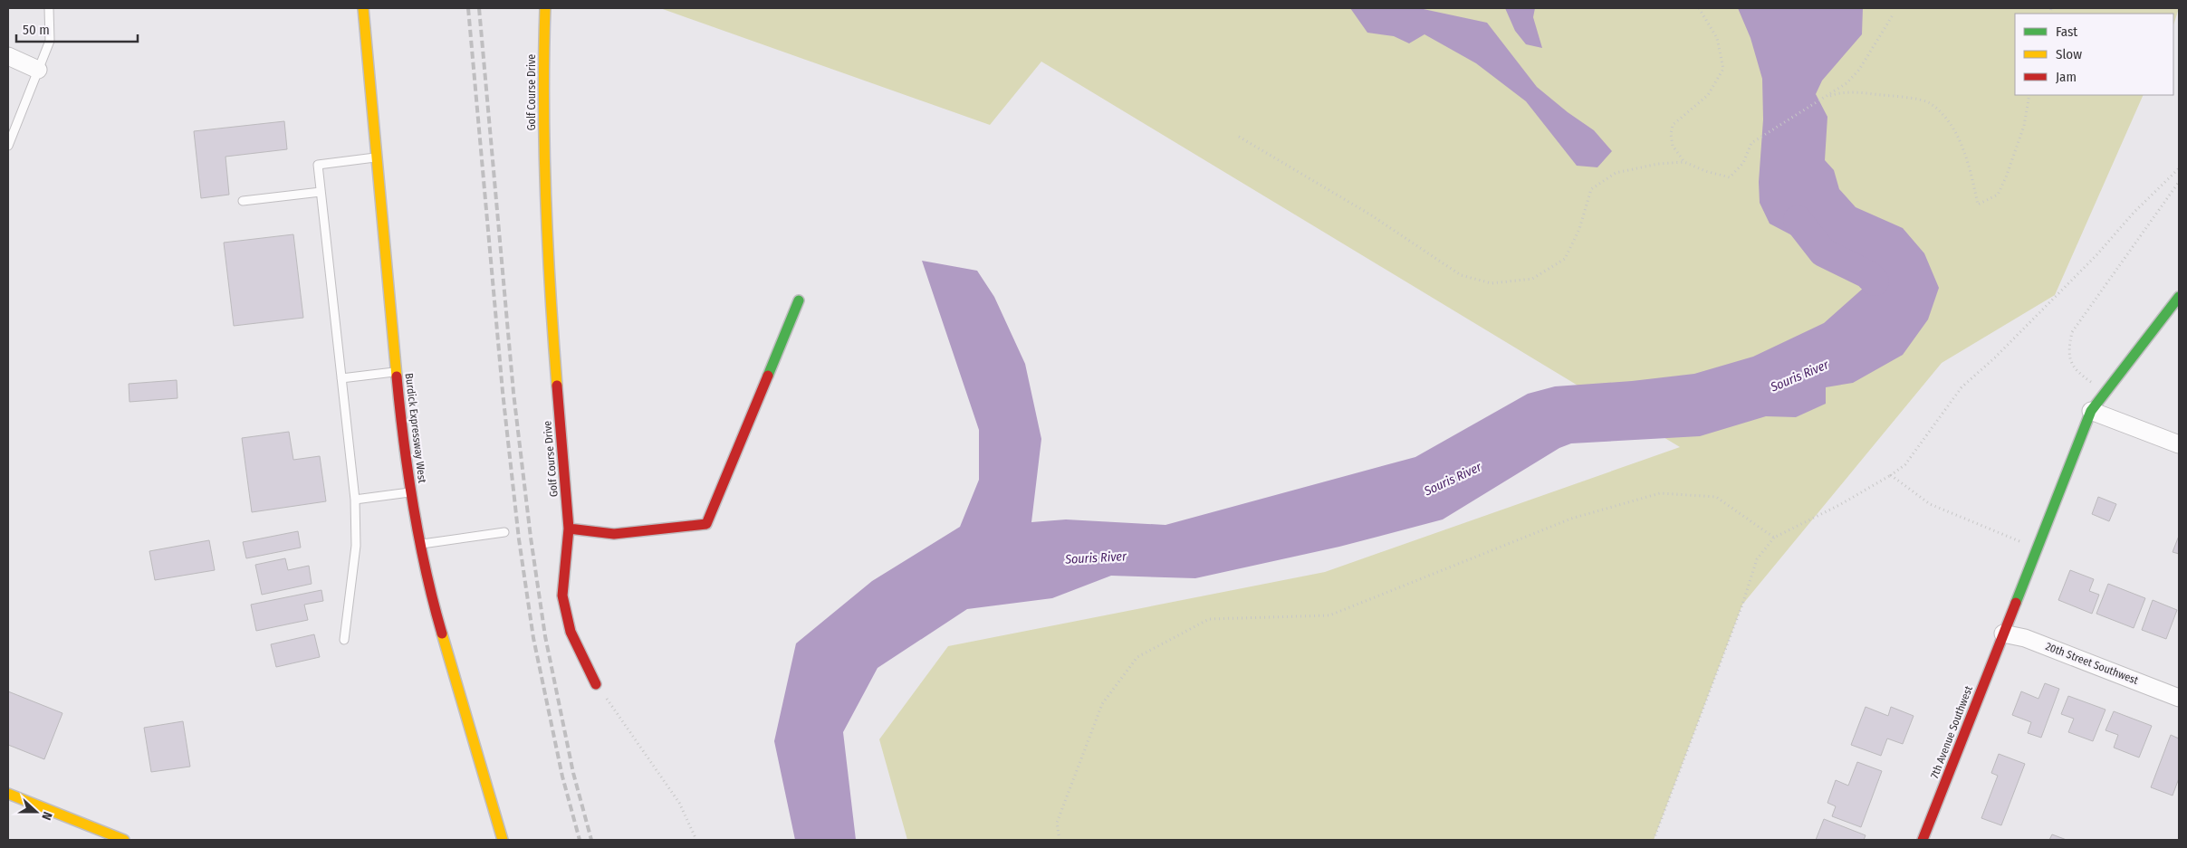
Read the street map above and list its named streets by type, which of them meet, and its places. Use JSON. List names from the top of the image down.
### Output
{
  "streets": {
    "street": [
      "Golf Course Drive",
      "Burdick Expressway West",
      "20th Street Southwest",
      "7th Avenue Southwest"
    ]
  },
  "crossings": [
    ["20th Street Southwest", "7th Avenue Southwest"]
  ],
  "water": ["Souris River"],
  "legend": ["Fast", "Slow", "Jam"],
  "scale_bar": "50 m",
  "north": "right"
}
